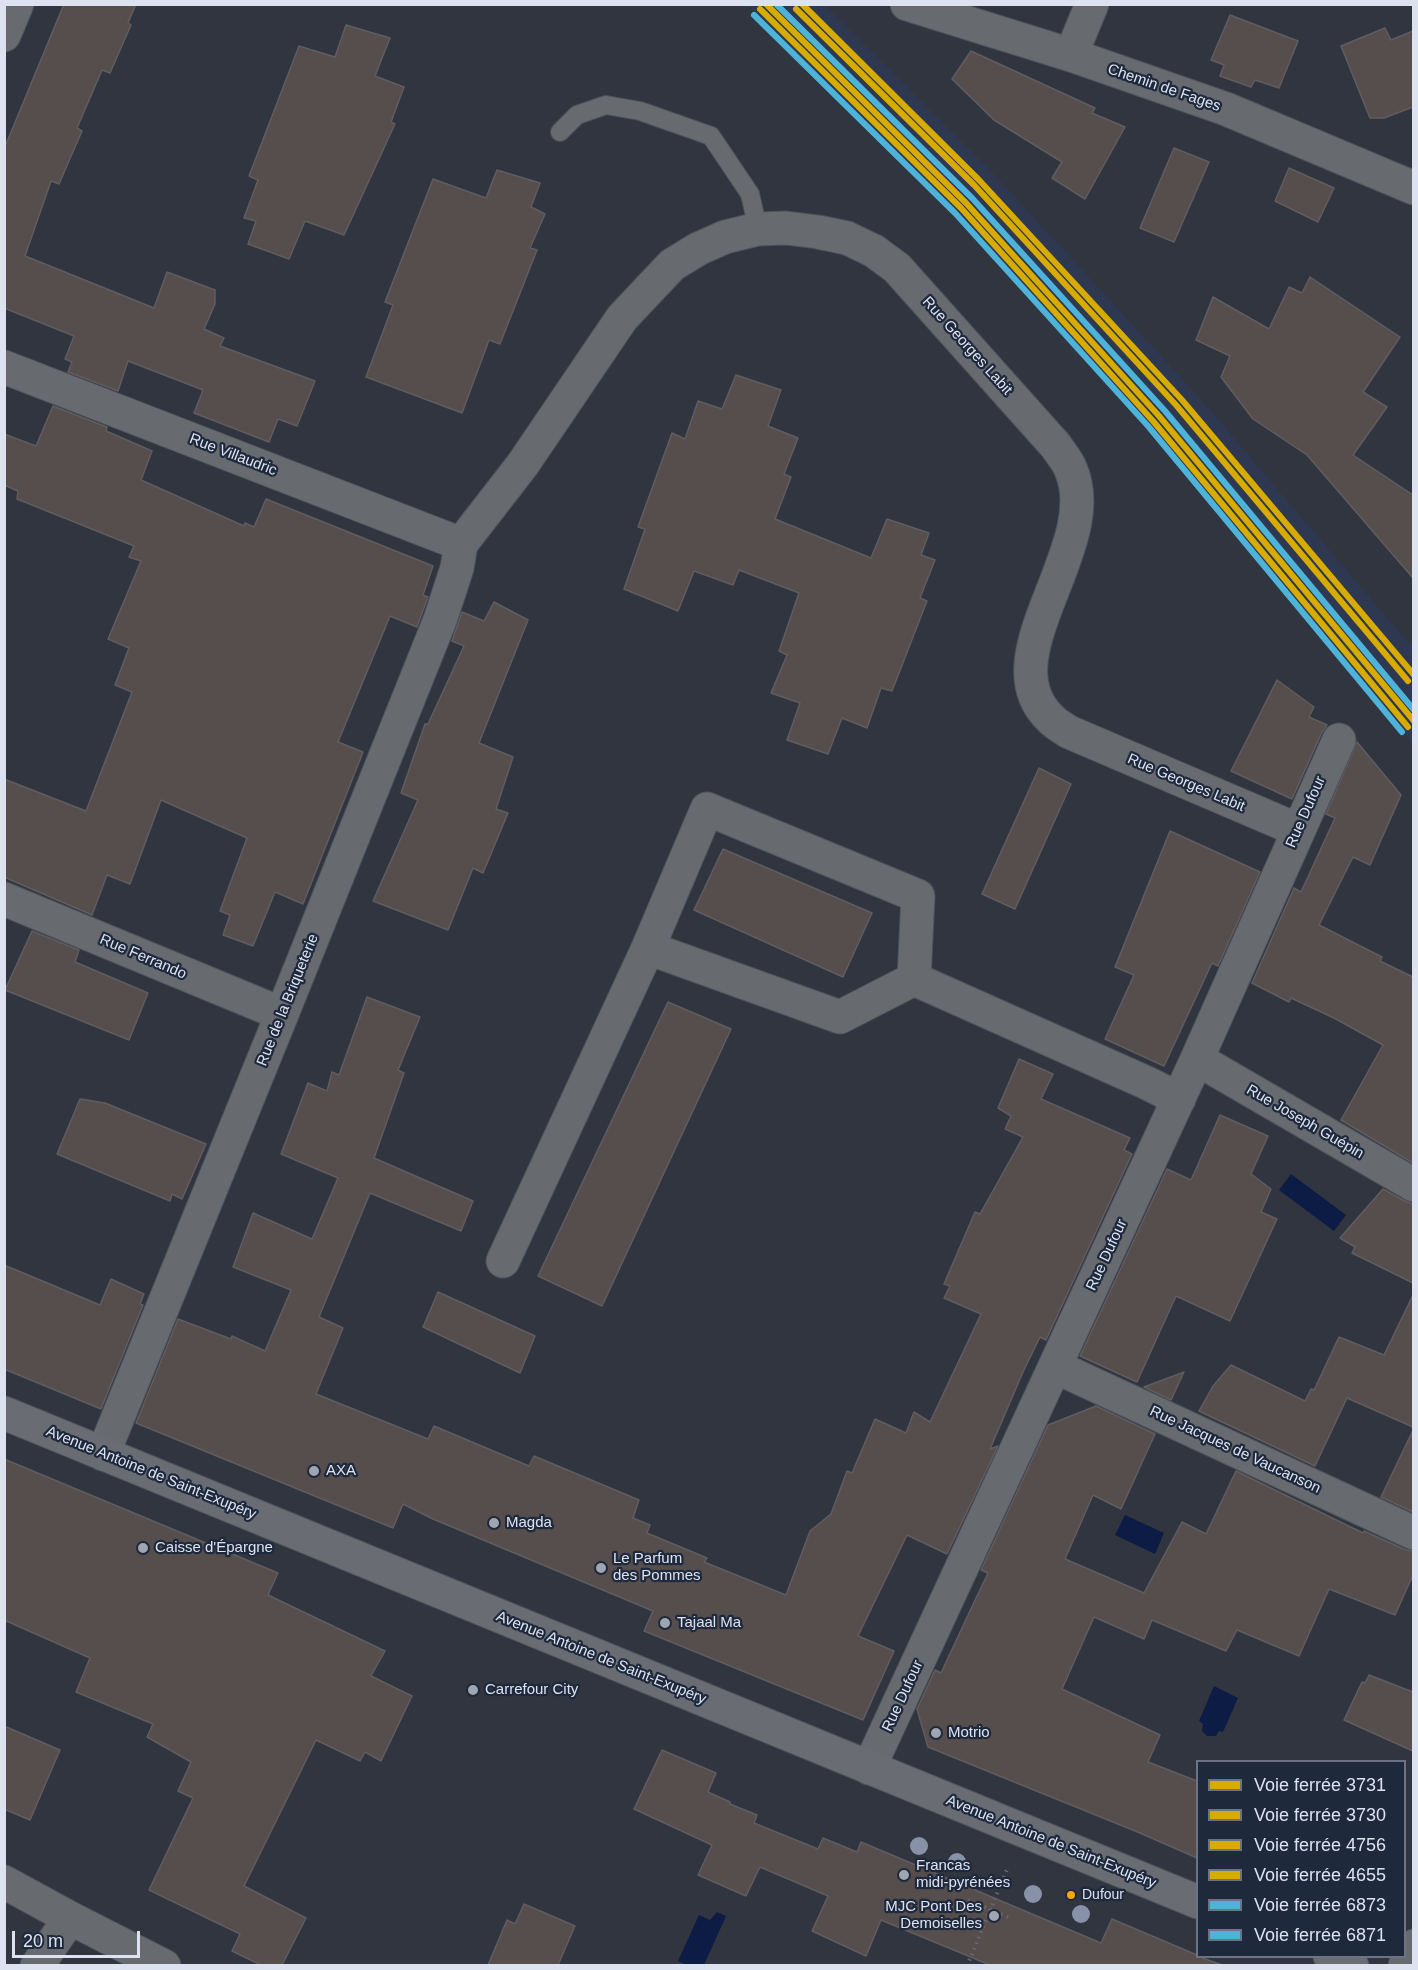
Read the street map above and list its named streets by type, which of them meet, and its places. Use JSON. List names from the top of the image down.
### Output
{
  "streets": {
    "main road": ["Avenue Antoine de Saint-Exupéry"],
    "street": [
      "Chemin de Fages",
      "Rue Georges Labit",
      "Rue Villaudric",
      "Rue Dufour",
      "Rue Ferrando",
      "Rue de la Briqueterie",
      "Rue Joseph Guépin",
      "Rue Jacques de Vaucanson"
    ]
  },
  "crossings": [
    ["Rue Georges Labit", "Rue Villaudric"],
    ["Rue Georges Labit", "Rue Dufour"],
    ["Rue Georges Labit", "Rue de la Briqueterie"],
    ["Rue Villaudric", "Rue de la Briqueterie"],
    ["Rue Dufour", "Rue Joseph Guépin"],
    ["Rue Dufour", "Rue Jacques de Vaucanson"],
    ["Rue Dufour", "Avenue Antoine de Saint-Exupéry"],
    ["Rue Ferrando", "Rue de la Briqueterie"],
    ["Rue de la Briqueterie", "Avenue Antoine de Saint-Exupéry"]
  ],
  "places": [
    "AXA",
    "Magda",
    "Caisse d'Épargne",
    "Le Parfum des Pommes",
    "Tajaal Ma",
    "Carrefour City",
    "Motrio",
    "Francas midi-pyrénées",
    "Dufour",
    "MJC Pont Des Demoiselles"
  ],
  "lines": [
    "rail line 3731",
    "rail line 3730",
    "rail line 6873",
    "rail line 4756",
    "rail line 4655",
    "rail line 6871"
  ],
  "legend": [
    "Voie ferrée 3731",
    "Voie ferrée 3730",
    "Voie ferrée 4756",
    "Voie ferrée 4655",
    "Voie ferrée 6873",
    "Voie ferrée 6871"
  ],
  "scale_bar": "20 m"
}
